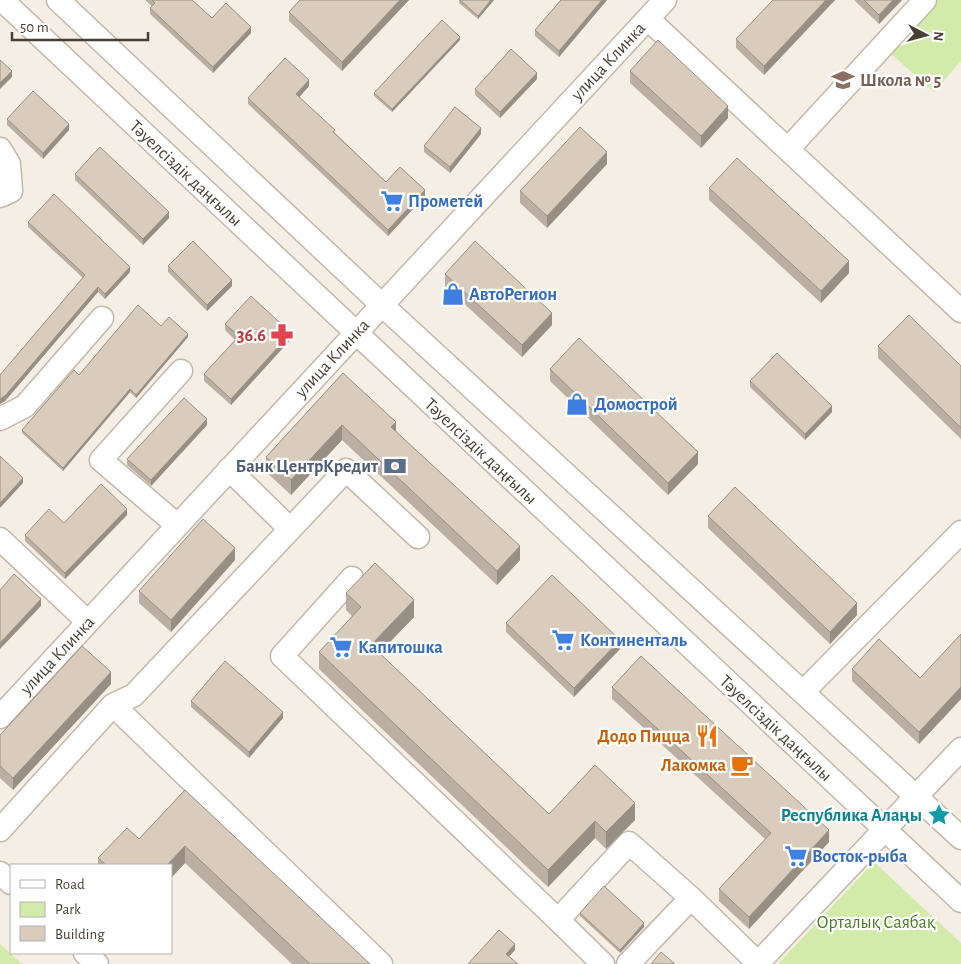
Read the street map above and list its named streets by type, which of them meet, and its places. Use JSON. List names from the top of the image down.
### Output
{
  "streets": {
    "street": ["улица Клинка", "Тәуелсіздік даңғылы"]
  },
  "crossings": [
    ["улица Клинка", "Тәуелсіздік даңғылы"]
  ],
  "parks": ["Орталық Саябақ"],
  "places": {
    "school or university": ["Школа № 5"],
    "supermarket": [
      "Прометей",
      "Континенталь",
      "Капитошка",
      "Восток-рыба"
    ],
    "shop": ["АвтоРегион", "Домострой"],
    "pharmacy": ["36.6"],
    "bank": ["Банк ЦентрКредит"],
    "restaurant": ["Додо Пицца"],
    "cafe": ["Лакомка"],
    "place": ["Республика Алаңы"]
  },
  "legend": ["Road", "Park", "Building"],
  "scale_bar": "50 m",
  "north": "right"
}
